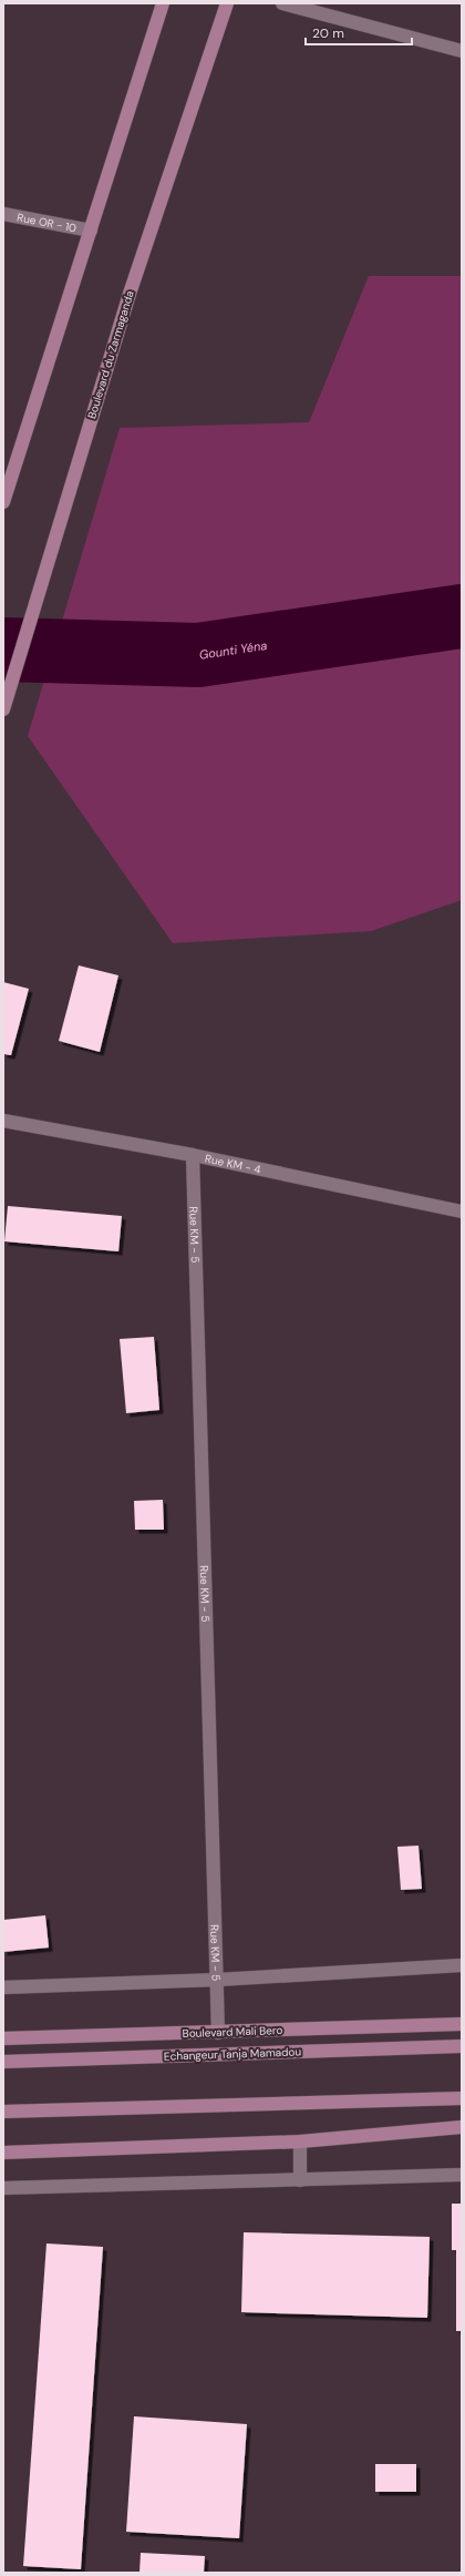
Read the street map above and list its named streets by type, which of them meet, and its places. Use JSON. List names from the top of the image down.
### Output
{
  "streets": {
    "main road": ["Boulevard du Zarmaganda", "Boulevard Mali Bero", "Echangeur Tanja Mamadou"],
    "street": ["Rue OR - 10", "Rue KM - 4", "Rue KM - 5"]
  },
  "crossings": [
    ["Rue KM - 4", "Rue KM - 5"],
    ["Rue KM - 5", "Boulevard Mali Bero"]
  ],
  "water": ["Gounti Yéna"],
  "scale_bar": "20 m"
}
